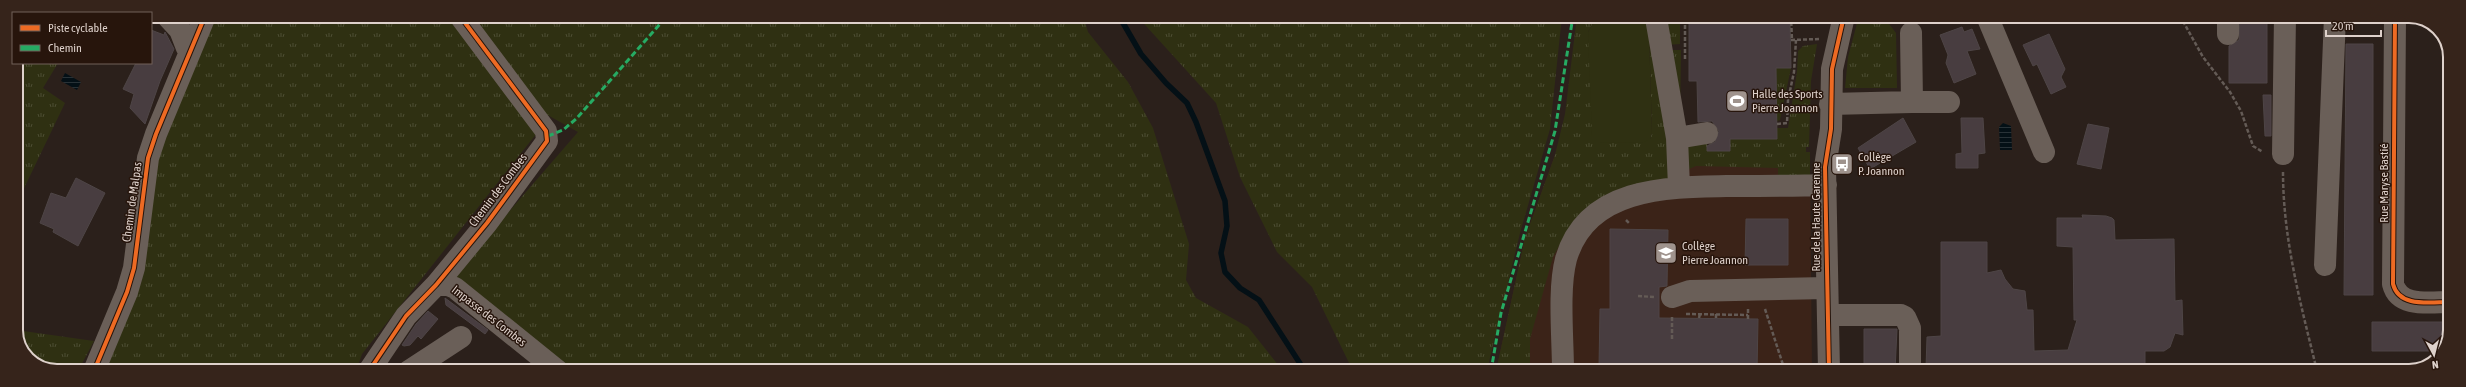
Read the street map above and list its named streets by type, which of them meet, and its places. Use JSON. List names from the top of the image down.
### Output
{
  "streets": {
    "street": [
      "Rue Maryse Bastié",
      "Chemin des Combes",
      "Chemin de Malpas",
      "Rue de la Haute Garenne",
      "Impasse des Combes"
    ]
  },
  "crossings": [
    ["Chemin des Combes", "Impasse des Combes"]
  ],
  "places": {
    "sports": ["Halle des Sports Pierre Joannon"],
    "bus stop": ["Collège P. Joannon"],
    "school or university": ["Collège Pierre Joannon"]
  },
  "legend": ["Piste cyclable", "Chemin"],
  "scale_bar": "20 m",
  "north": "bottom"
}
